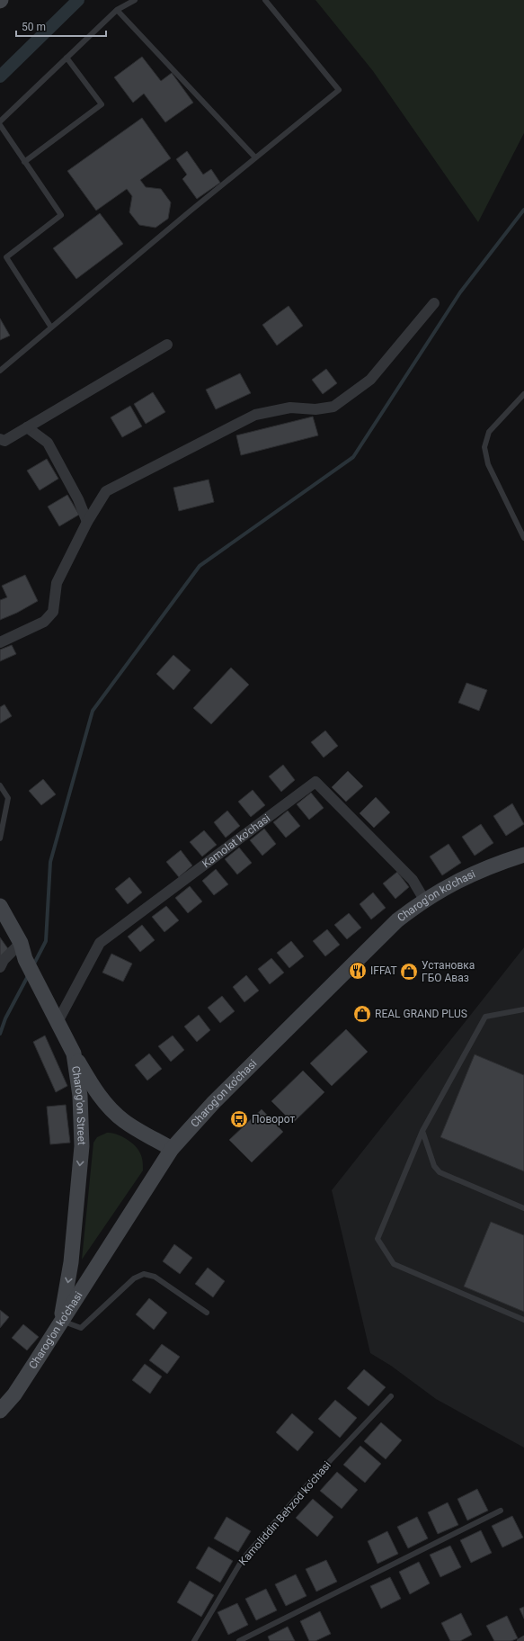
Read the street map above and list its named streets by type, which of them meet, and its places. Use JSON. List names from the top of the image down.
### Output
{
  "streets": {
    "main road": ["Charog'on ko'chasi", "Charog'on Street"],
    "street": ["Kamolat ko'chasi"],
    "lane": ["Kamoliddin Behzod ko'chasi"]
  },
  "crossings": [
    ["Kamolat ko'chasi", "Charog'on ko'chasi"],
    ["Kamolat ko'chasi", "Charog'on Street"],
    ["Charog'on ko'chasi", "Charog'on Street"]
  ],
  "one_way": ["Charog'on Street"],
  "places": {
    "restaurant": ["IFFAT"],
    "shop": ["Установка ГБО Аваз", "REAL GRAND PLUS"],
    "bus stop": ["Поворот"]
  },
  "scale_bar": "50 m"
}
